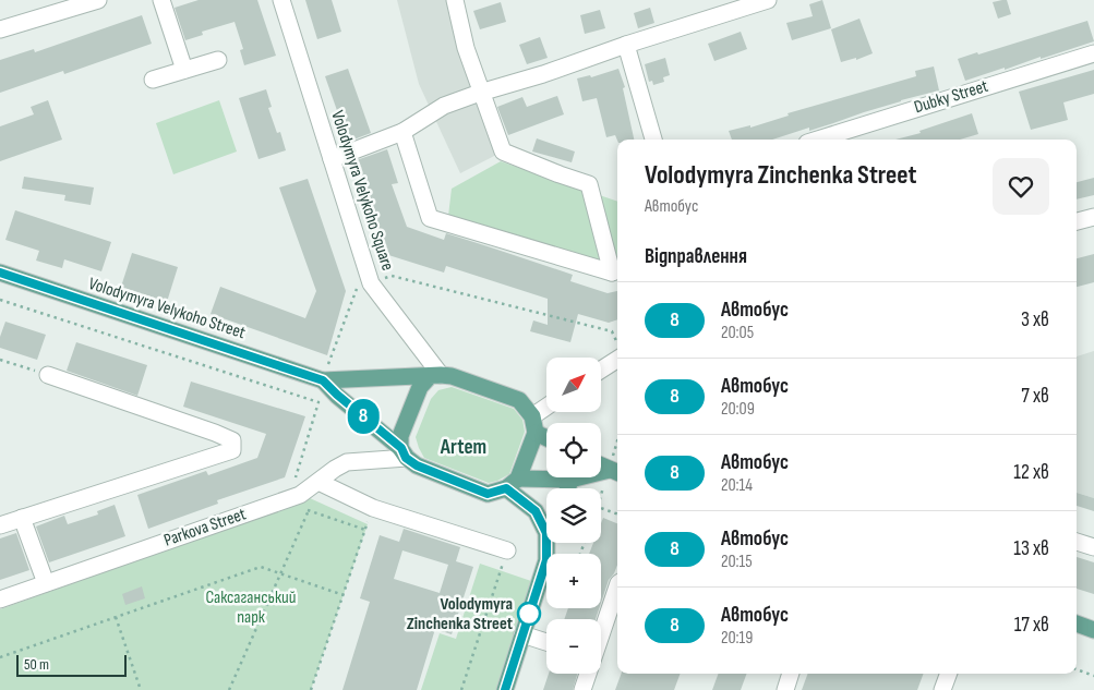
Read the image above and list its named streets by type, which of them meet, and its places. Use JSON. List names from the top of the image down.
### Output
{
  "streets": {
    "main road": ["Volodymyra Velykoho Street"],
    "street": ["Dubky Street", "Volodymyra Velykoho Square", "Parkova Street"]
  },
  "crossings": [
    ["Volodymyra Velykoho Square", "Parkova Street"]
  ],
  "districts": ["Artem"],
  "parks": ["Саксаганський парк"],
  "places": ["Volodymyra Zinchenka Street"],
  "lines": ["bus line 8"],
  "scale_bar": "50 m",
  "north": "top right",
  "page": {
    "on_map": "8",
    "heading": [
      ["Volodymyra Zinchenka Street", "Автобус"],
      "Відправлення"
    ],
    "list": [
      {
        "mark": "8",
        "name": "Автобус",
        "note": "20:05",
        "value": "3 хв"
      },
      {
        "mark": "8",
        "name": "Автобус",
        "note": "20:09",
        "value": "7 хв"
      },
      {
        "mark": "8",
        "name": "Автобус",
        "note": "20:14",
        "value": "12 хв"
      },
      {
        "mark": "8",
        "name": "Автобус",
        "note": "20:15",
        "value": "13 хв"
      },
      {
        "mark": "8",
        "name": "Автобус",
        "note": "20:19",
        "value": "17 хв"
      }
    ],
    "map_buttons": ["+", "−"],
    "scale": "50 m"
  }
}
